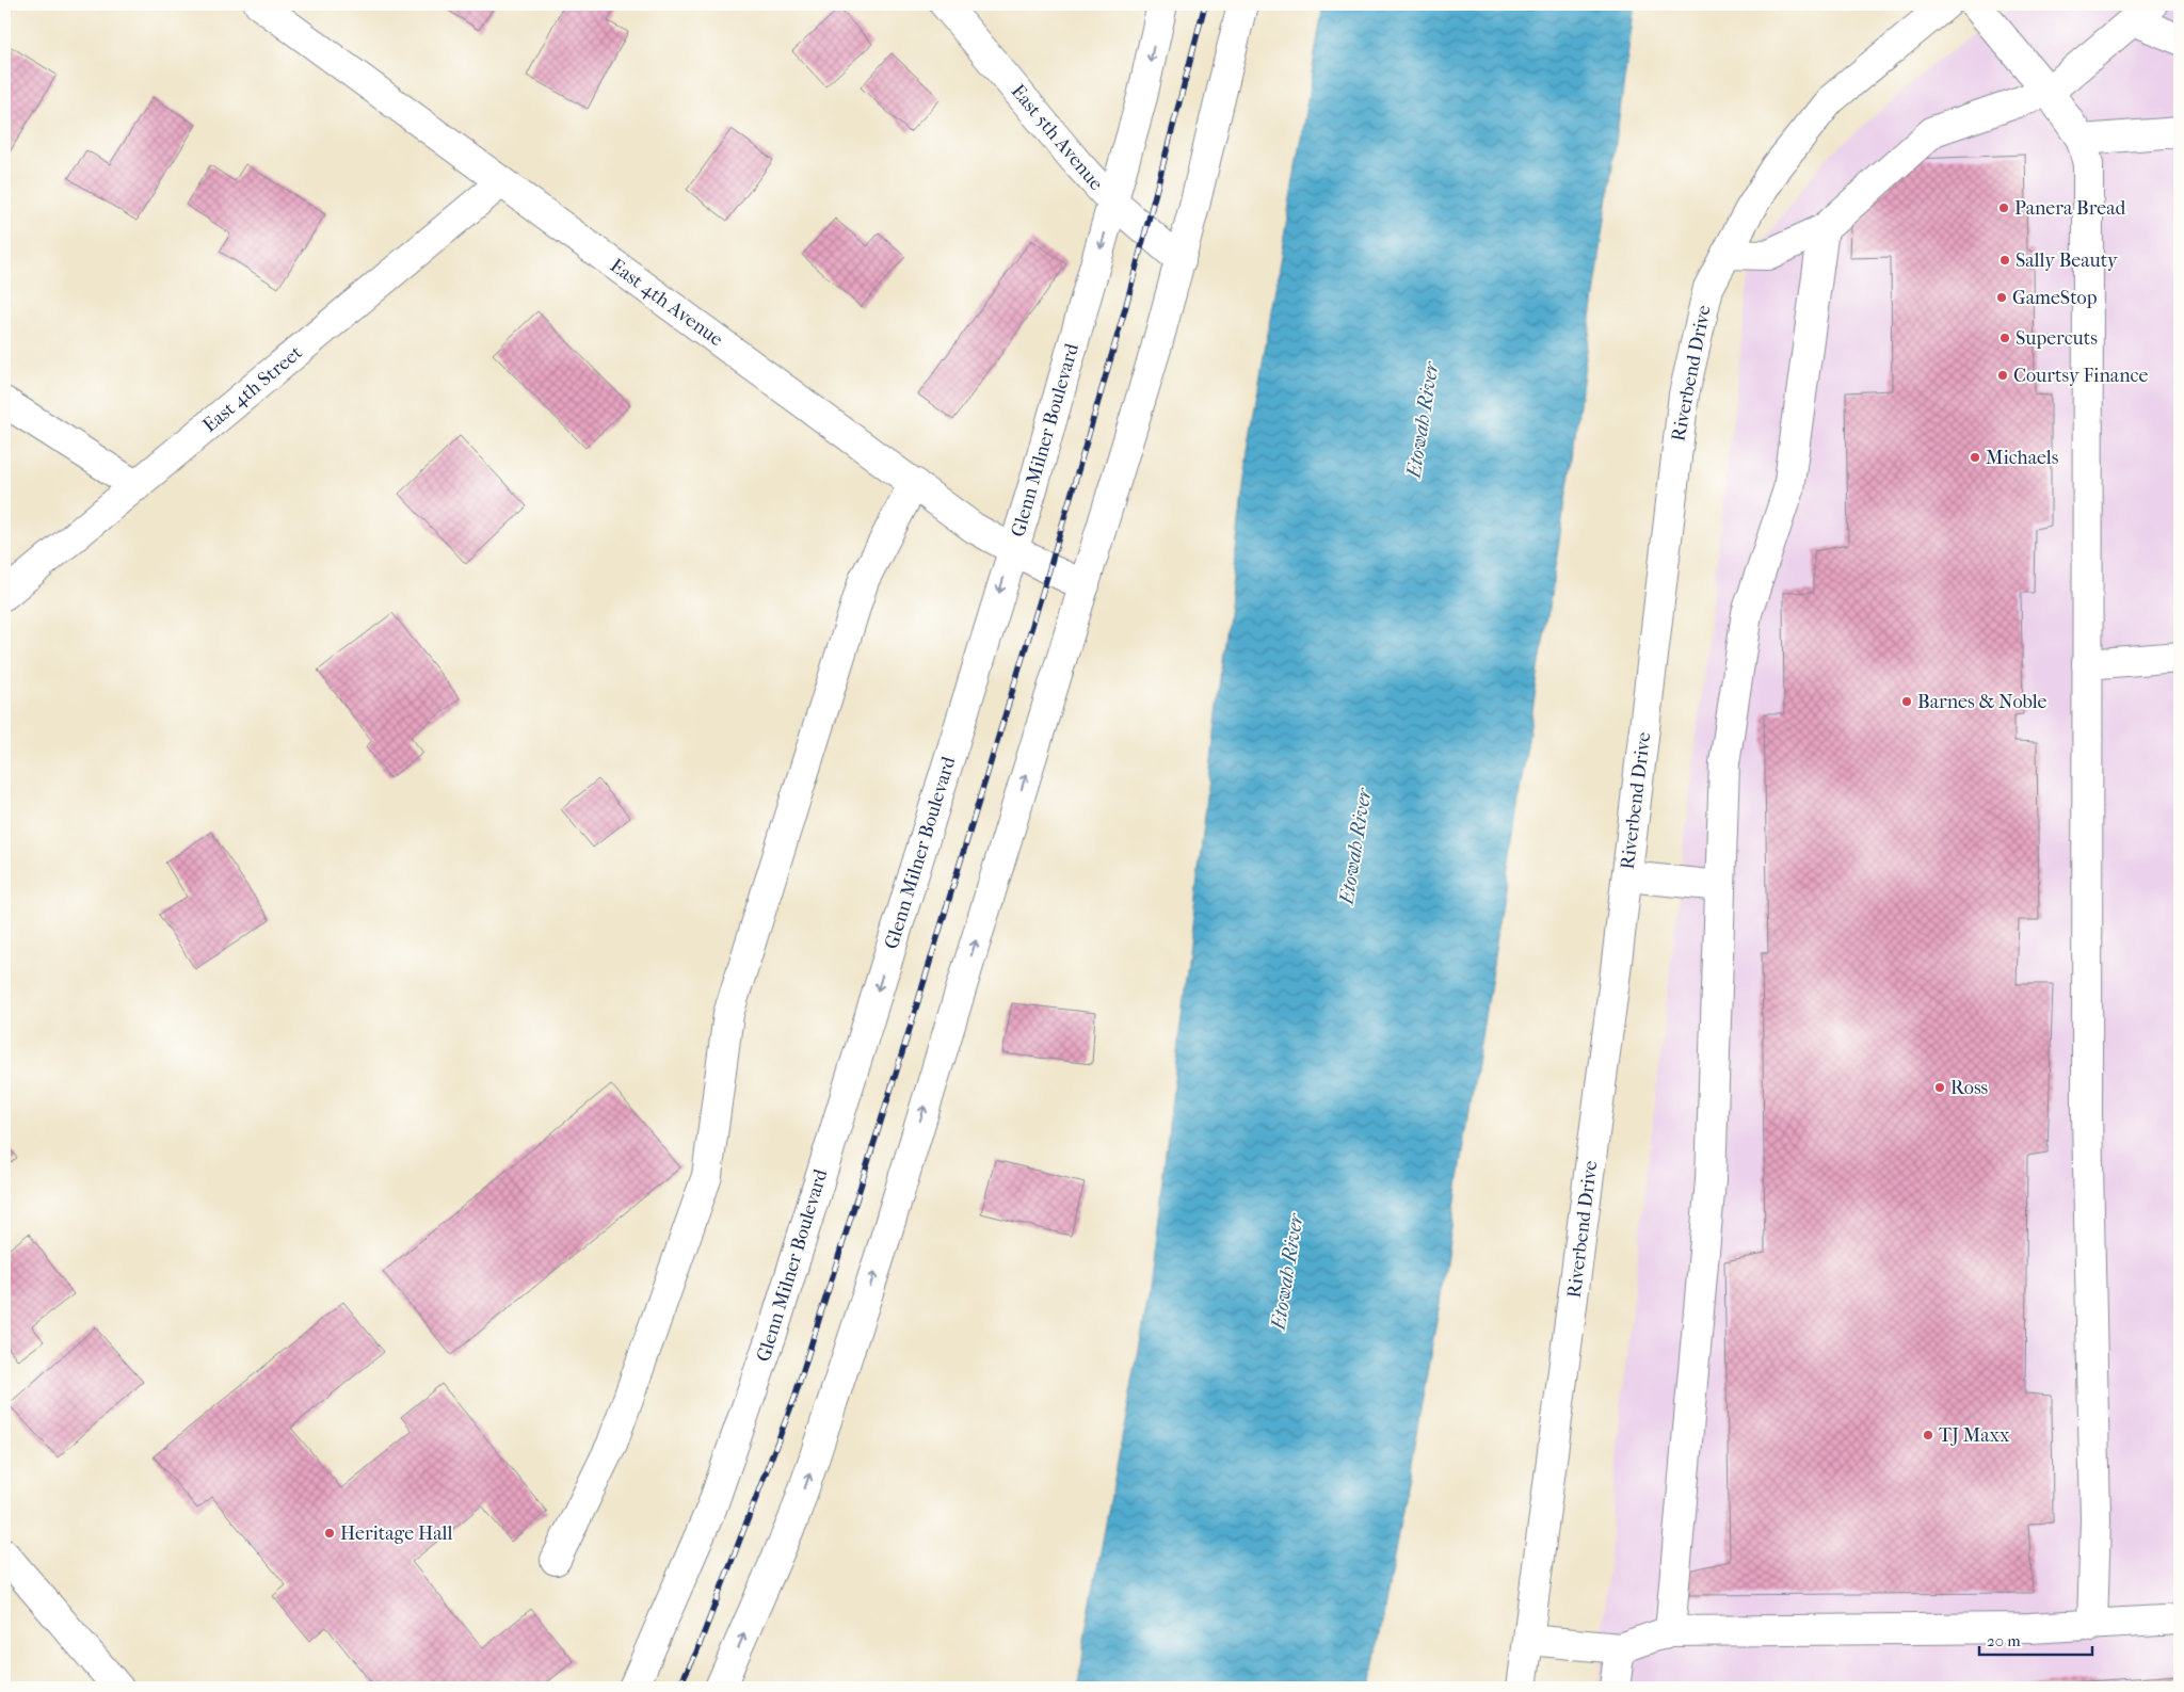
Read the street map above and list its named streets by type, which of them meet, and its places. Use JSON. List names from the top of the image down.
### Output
{
  "streets": {
    "street": [
      "East 5th Avenue",
      "East 4th Avenue",
      "Riverbend Drive",
      "East 4th Street",
      "Glenn Milner Boulevard"
    ]
  },
  "crossings": [
    ["East 5th Avenue", "Glenn Milner Boulevard"],
    ["East 4th Avenue", "East 4th Street"],
    ["East 4th Avenue", "Glenn Milner Boulevard"]
  ],
  "water": ["Etowah River"],
  "places": [
    "Panera Bread",
    "Sally Beauty",
    "GameStop",
    "Supercuts",
    "Courtsy Finance",
    "Michaels",
    "Barnes & Noble",
    "Ross",
    "TJ Maxx",
    "Heritage Hall"
  ],
  "scale_bar": "20 m"
}
